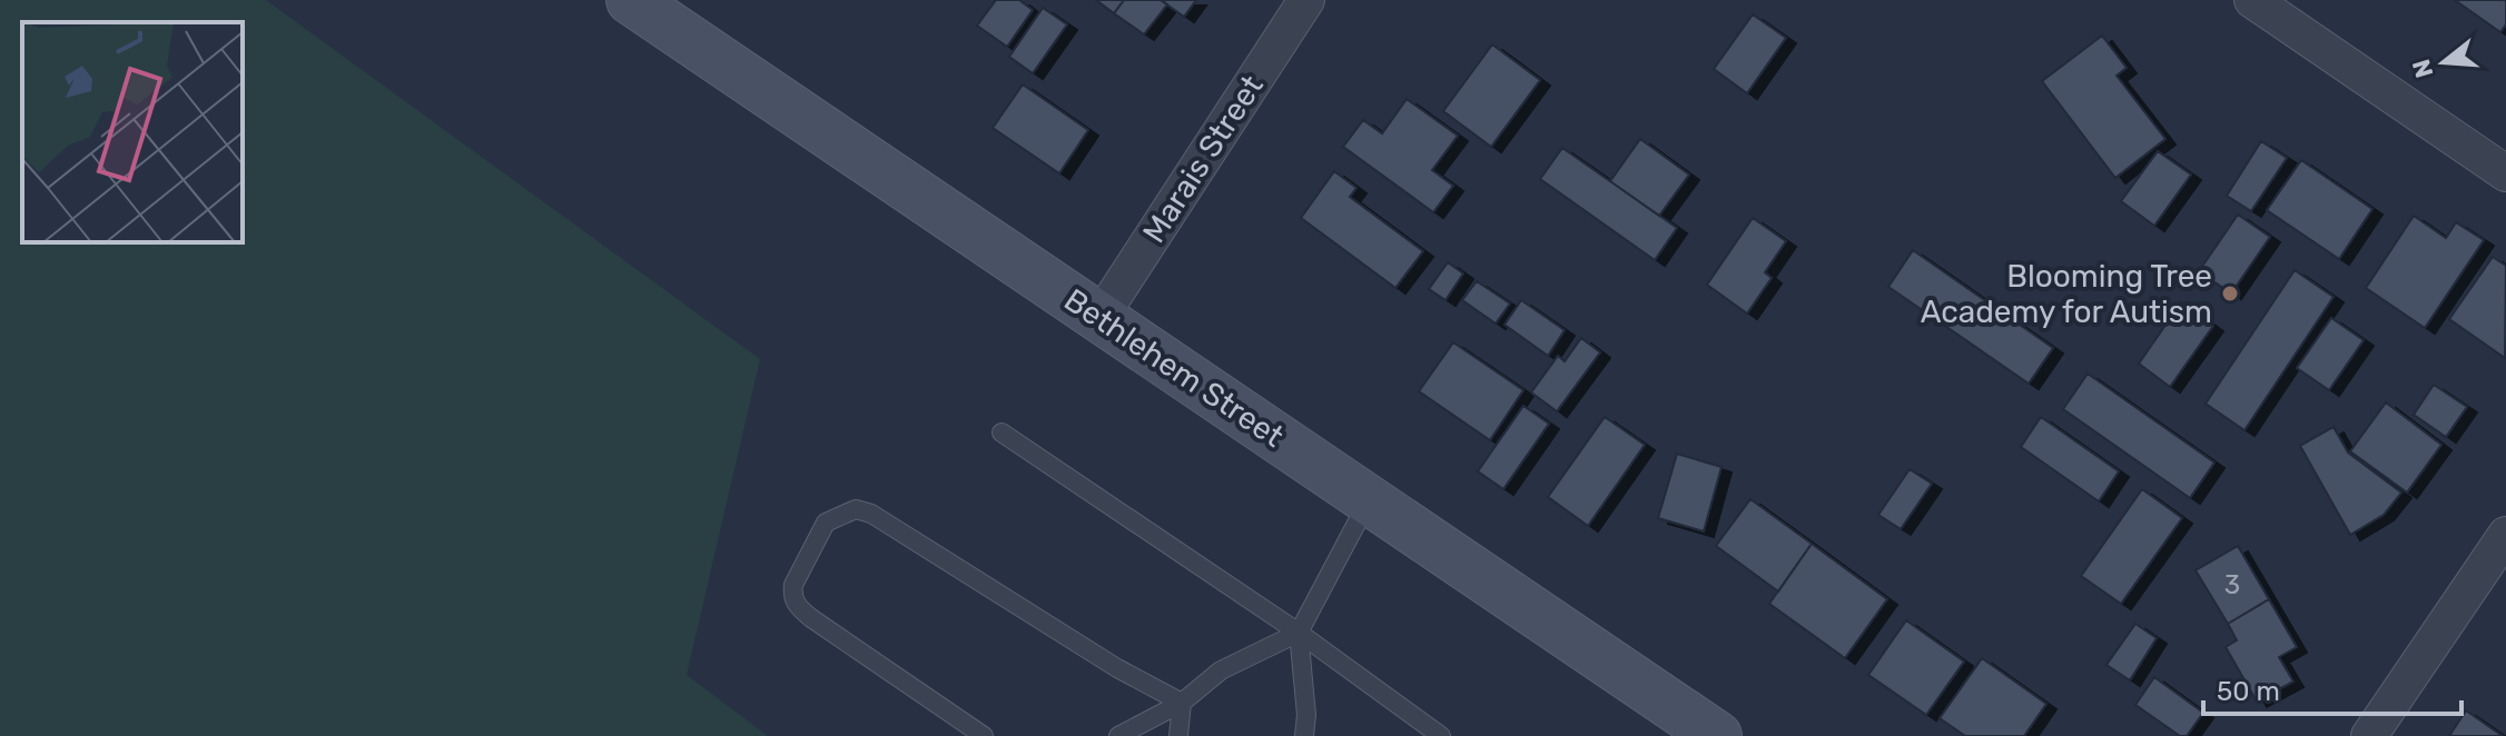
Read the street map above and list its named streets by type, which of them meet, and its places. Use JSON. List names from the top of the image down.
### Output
{
  "streets": {
    "main road": ["Bethlehem Street"],
    "street": ["Marais Street"]
  },
  "crossings": [
    ["Marais Street", "Bethlehem Street"]
  ],
  "places": ["Blooming Tree Academy for Autism"],
  "house_numbers": ["3"],
  "scale_bar": "50 m",
  "north": "left"
}
